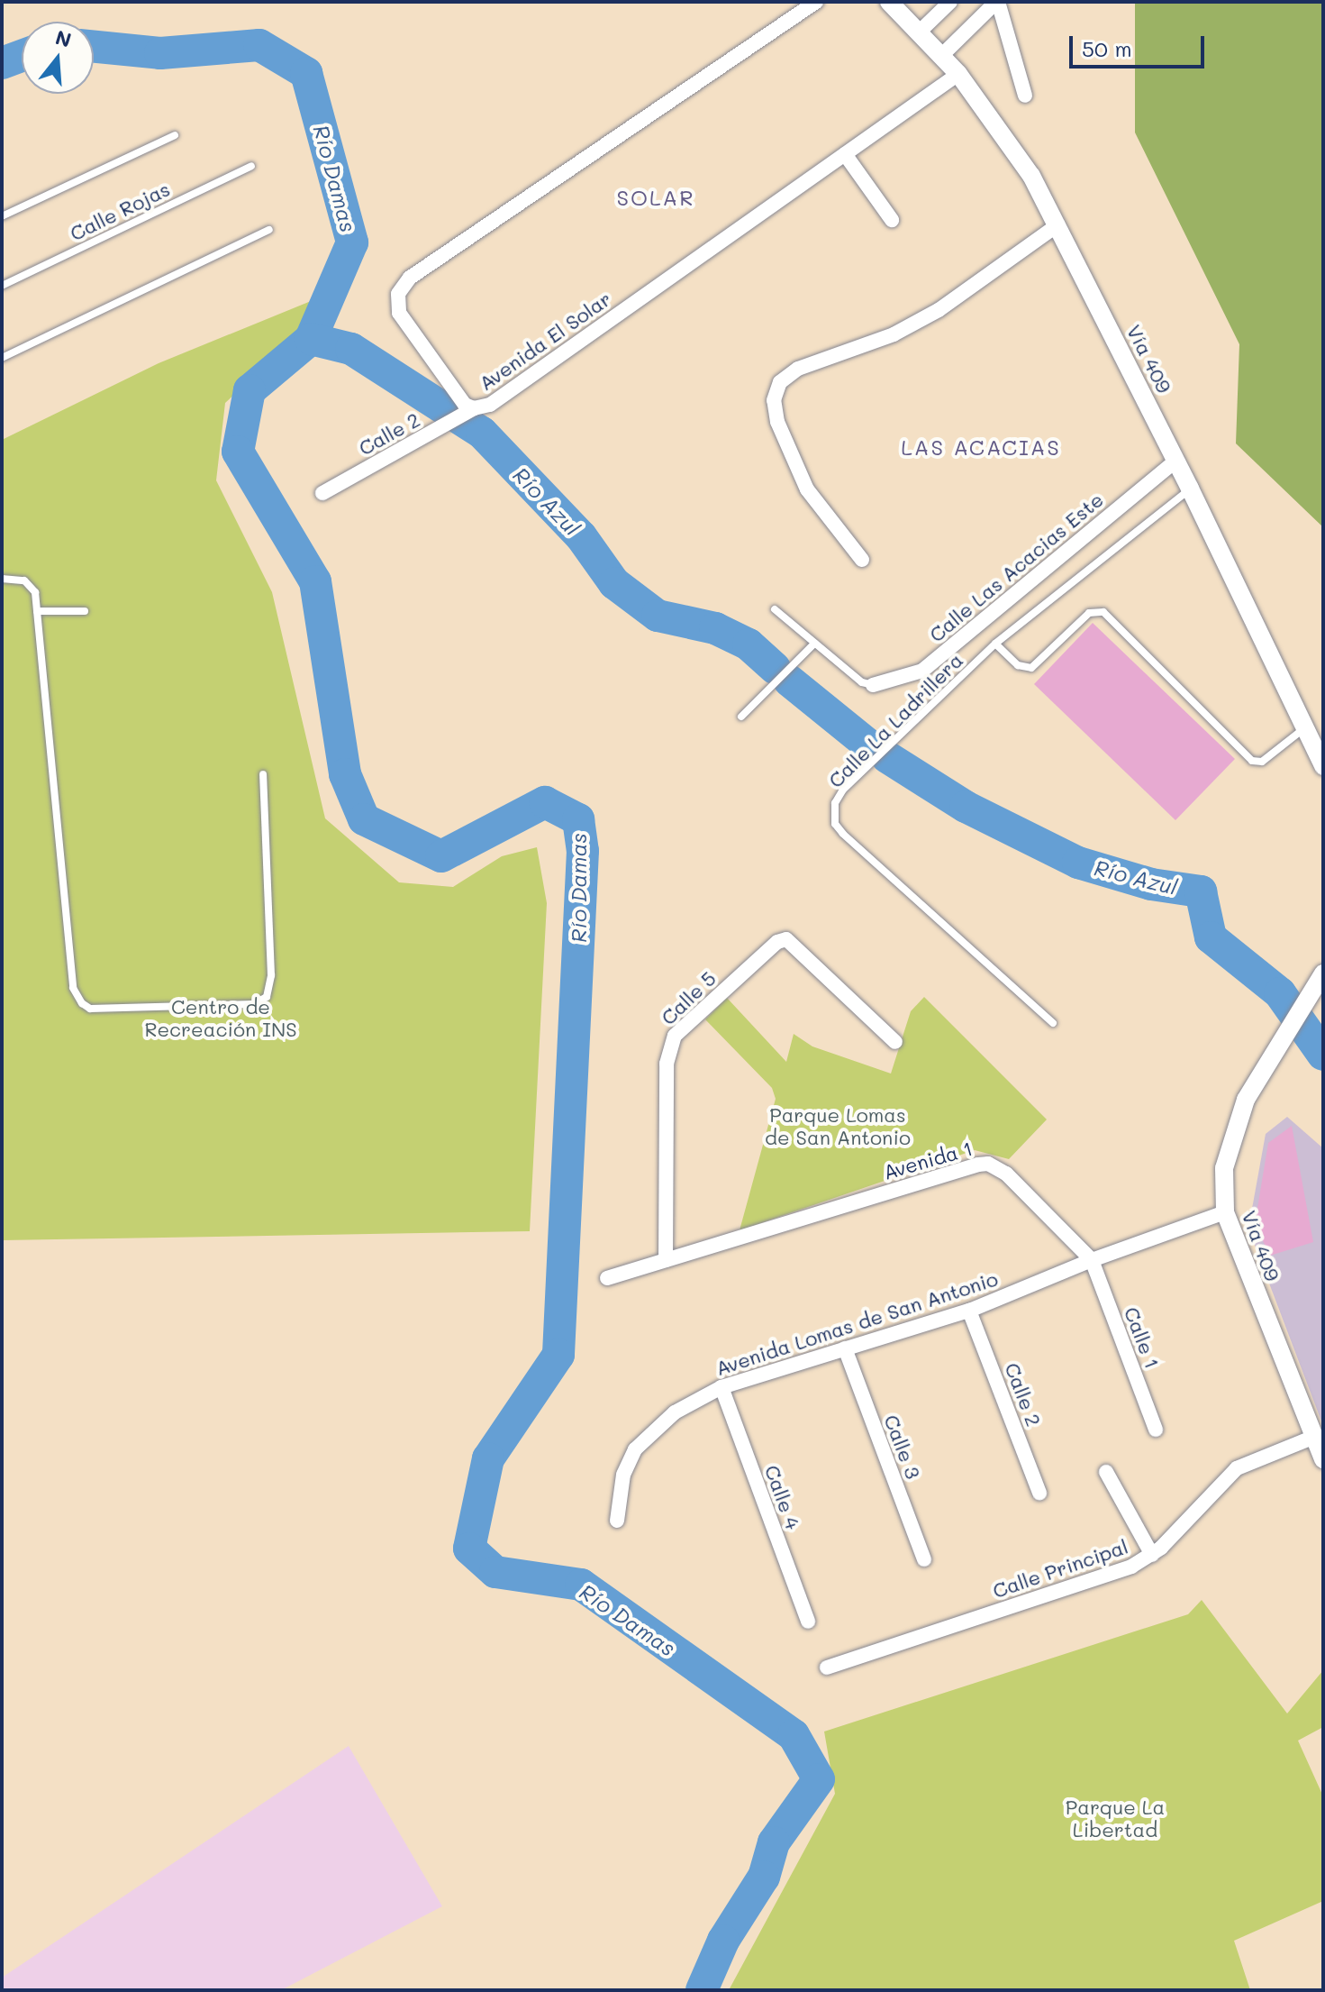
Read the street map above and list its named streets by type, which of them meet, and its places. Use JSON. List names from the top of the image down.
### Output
{
  "streets": {
    "street": [
      "Avenida El Solar",
      "Vía 409",
      "Calle 2",
      "Calle Las Acacias Este",
      "Calle 5",
      "Avenida 1",
      "Avenida Lomas de San Antonio",
      "Calle 1",
      "Calle 3",
      "Calle 4",
      "Calle Principal"
    ],
    "lane": ["Calle Rojas", "Calle La Ladrillera"]
  },
  "crossings": [
    ["Avenida El Solar", "Vía 409"],
    ["Avenida El Solar", "Calle 2"],
    ["Vía 409", "Calle Las Acacias Este"],
    ["Vía 409", "Calle La Ladrillera"],
    ["Vía 409", "Calle Principal"],
    ["Calle 2", "Avenida Lomas de San Antonio"],
    ["Calle 5", "Avenida 1"],
    ["Avenida 1", "Avenida Lomas de San Antonio"],
    ["Avenida 1", "Calle 1"],
    ["Avenida Lomas de San Antonio", "Calle 1"],
    ["Avenida Lomas de San Antonio", "Calle 3"],
    ["Avenida Lomas de San Antonio", "Calle 4"]
  ],
  "districts": ["SOLAR", "LAS ACACIAS"],
  "water": ["Río Damas", "Río Azul"],
  "parks": ["Centro de Recreación INS", "Parque Lomas de San Antonio", "Parque La Libertad"],
  "scale_bar": "50 m",
  "north": "top"
}
